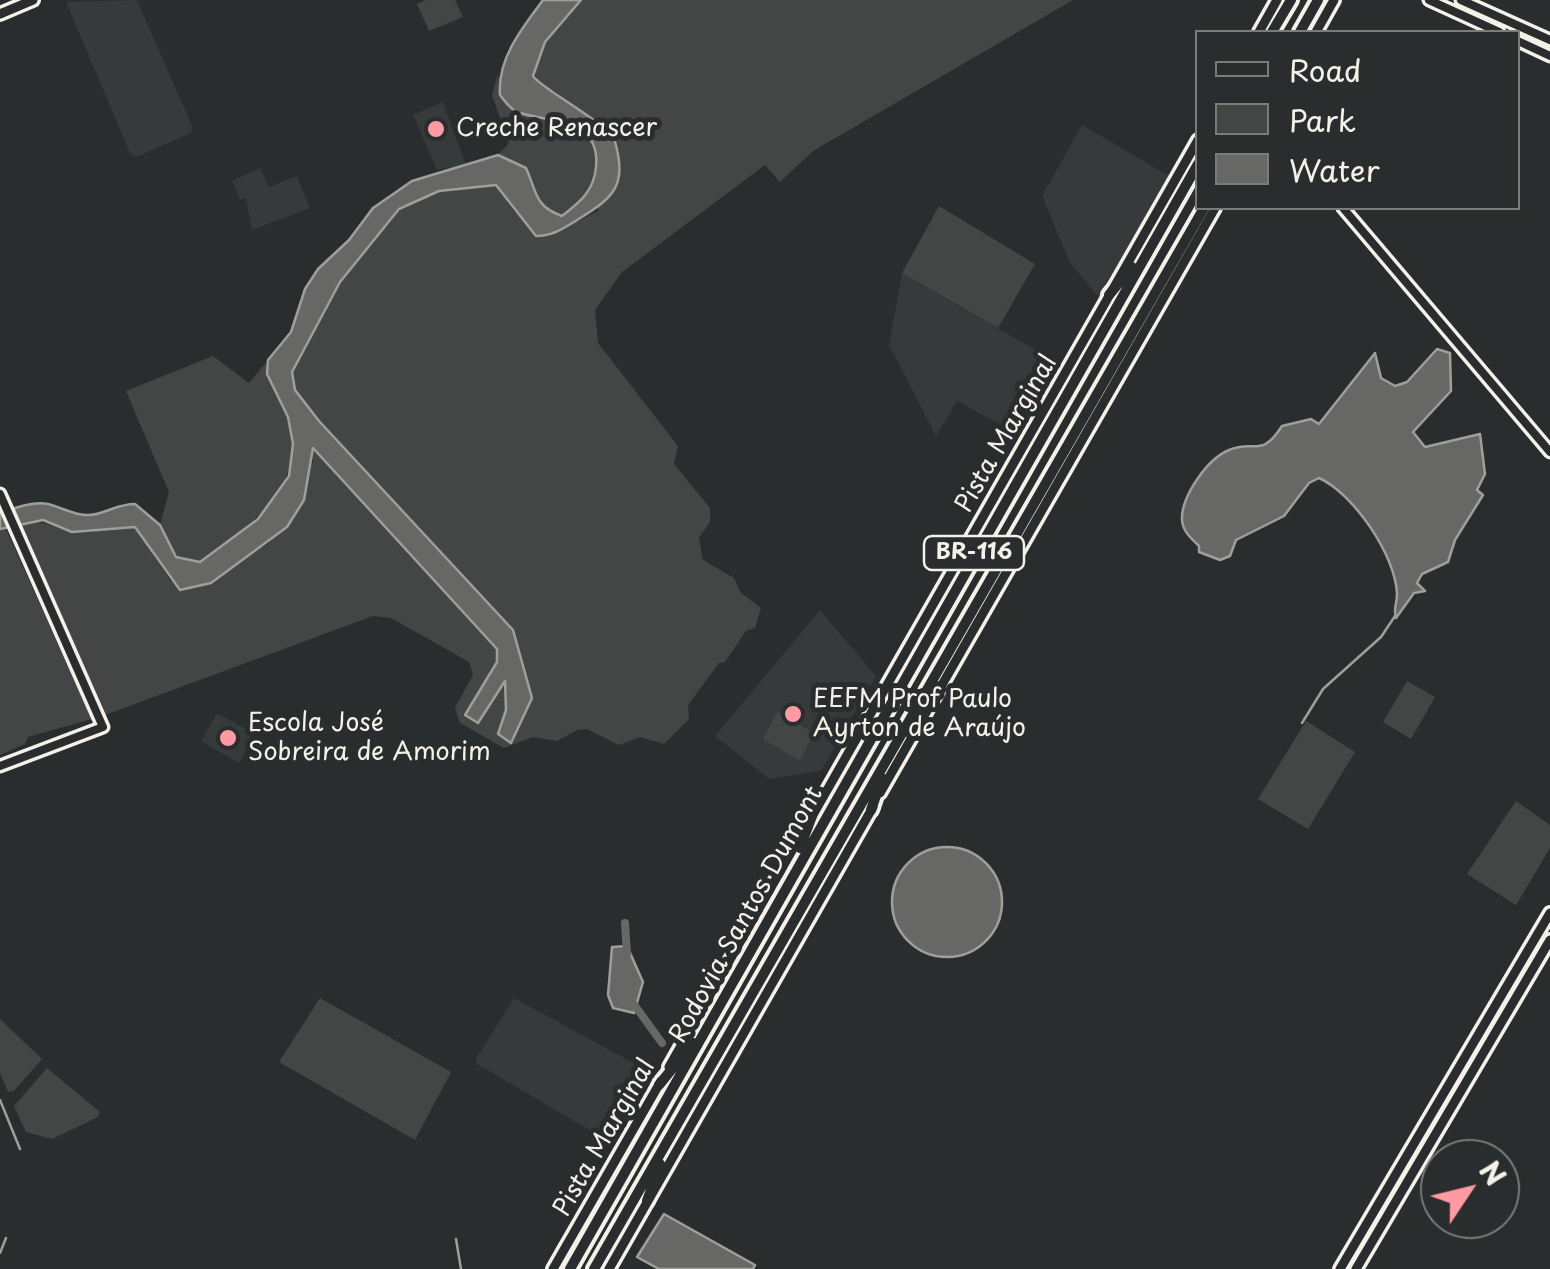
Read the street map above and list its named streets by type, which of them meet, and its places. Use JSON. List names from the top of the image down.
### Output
{
  "streets": {
    "highway": ["BR-116", "Rodovia Santos Dumont"],
    "main road": ["Pista Marginal"]
  },
  "places": ["Creche Renascer", "EEFM Prof Paulo Ayrton de Araújo", "Escola José Sobreira de Amorim"],
  "legend": ["Road", "Park", "Water"],
  "north": "top right"
}
